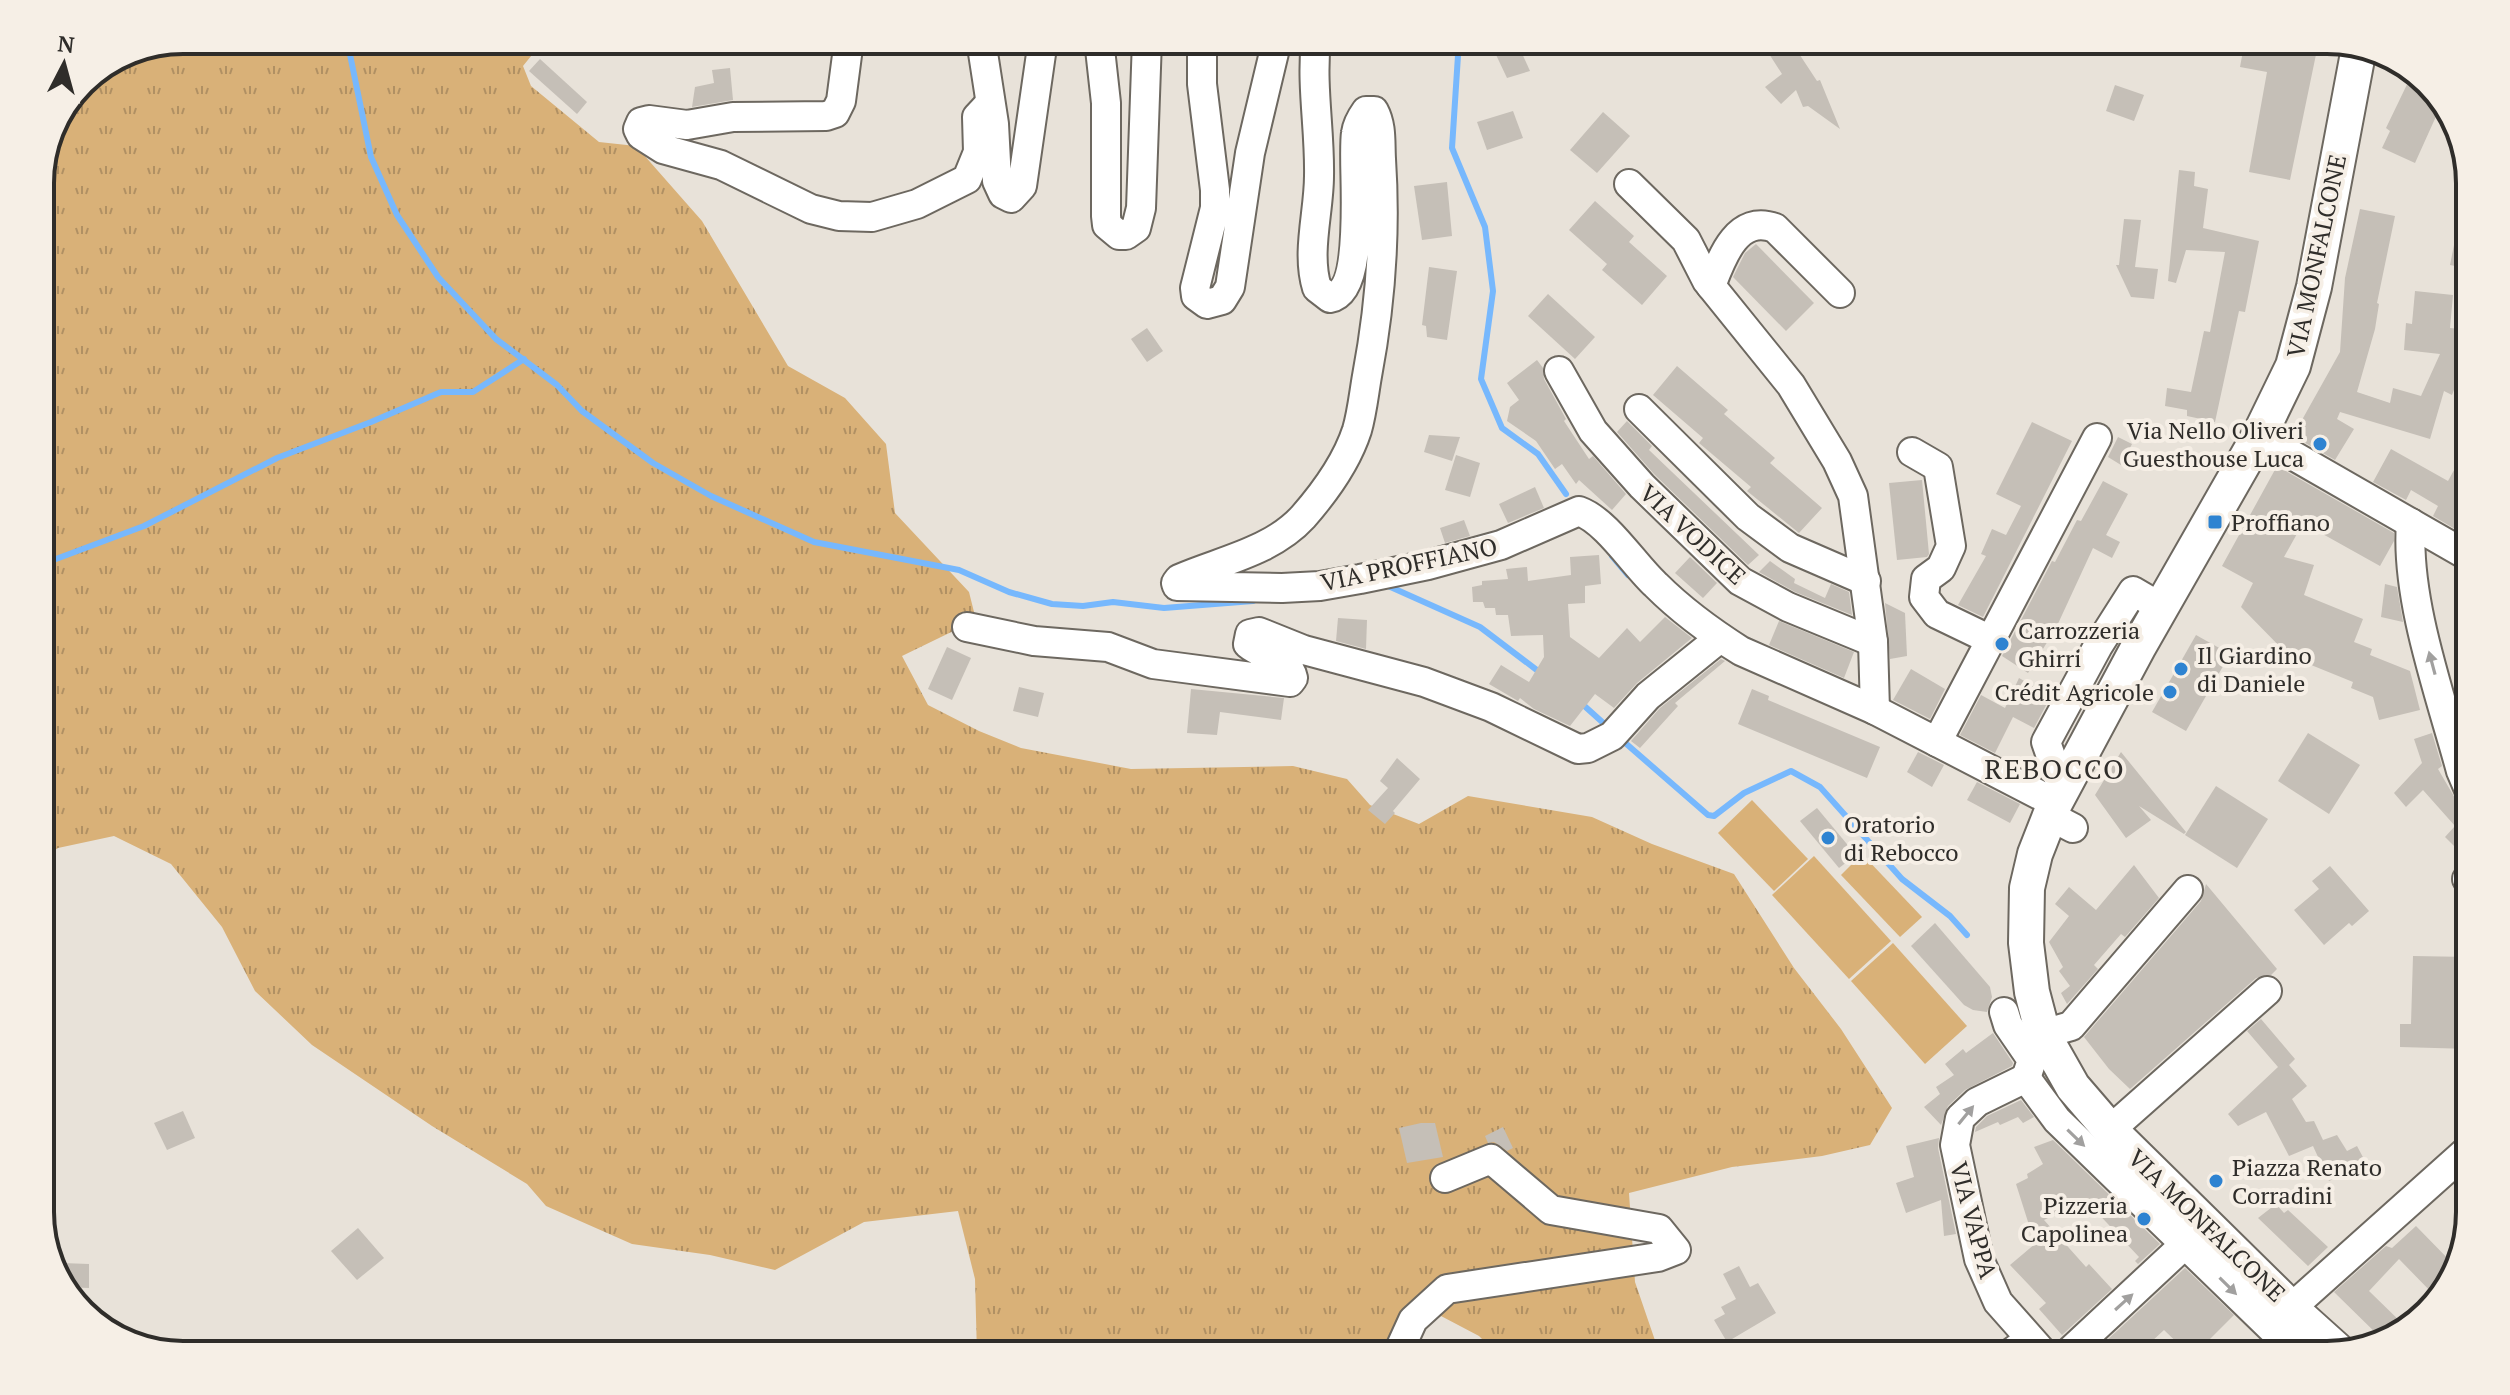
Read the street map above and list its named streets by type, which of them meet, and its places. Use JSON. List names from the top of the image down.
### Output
{
  "streets": {
    "main road": ["VIA MONFALCONE"],
    "street": ["VIA VODICE", "VIA PROFFIANO", "VIA VAPPA"]
  },
  "crossings": [
    ["VIA MONFALCONE", "VIA PROFFIANO"]
  ],
  "one_way": ["VIA VAPPA"],
  "districts": ["REBOCCO"],
  "places": {
    "other": [
      "Via Nello Oliveri Guesthouse Luca",
      "Carrozzeria Ghirri",
      "Il Giardino di Daniele",
      "Crédit Agricole",
      "Oratorio di Rebocco",
      "Piazza Renato Corradini",
      "Pizzeria Capolinea"
    ],
    "transit": ["Proffiano"]
  },
  "north": "top"
}
